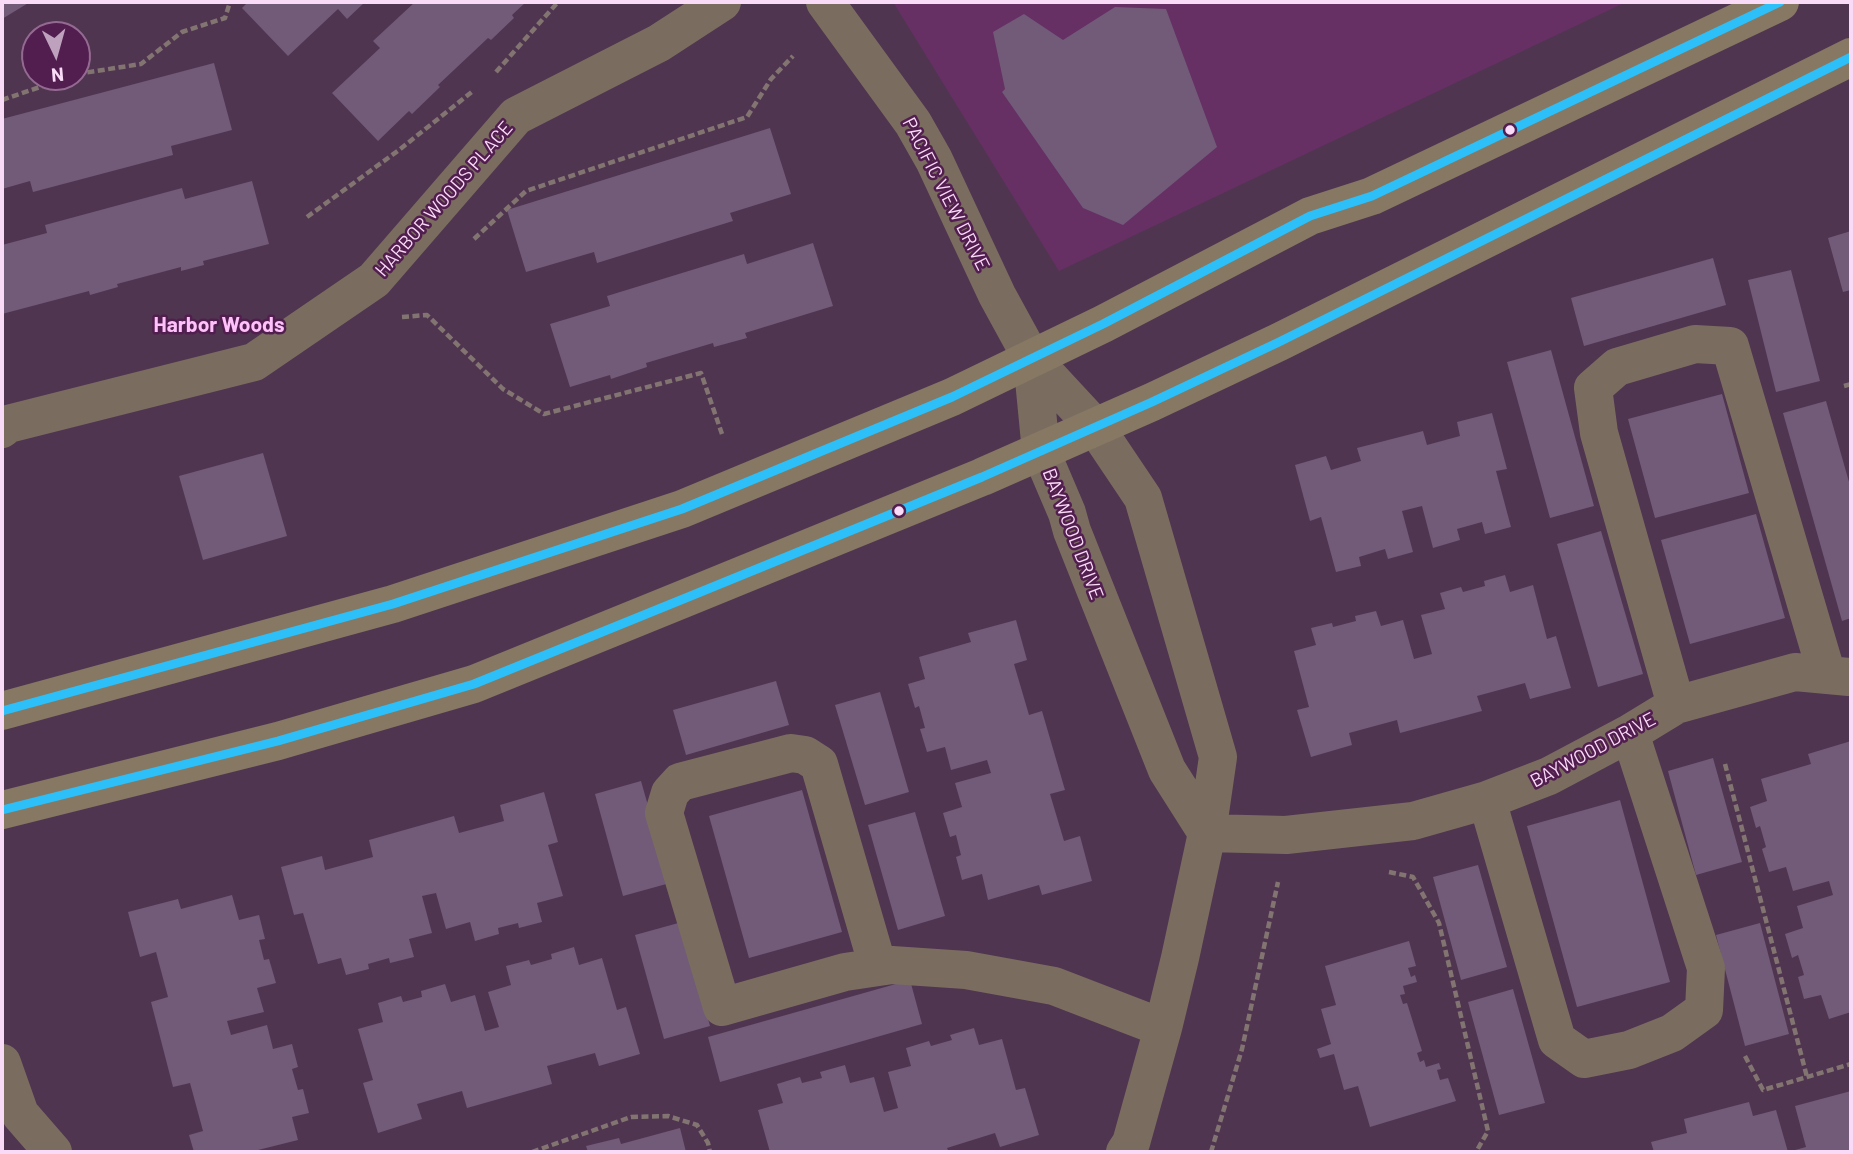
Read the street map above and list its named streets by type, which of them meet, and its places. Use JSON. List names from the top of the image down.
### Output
{
  "streets": {
    "street": ["PACIFIC VIEW DRIVE", "HARBOR WOODS PLACE", "BAYWOOD DRIVE"]
  },
  "crossings": [
    ["PACIFIC VIEW DRIVE", "BAYWOOD DRIVE"]
  ],
  "districts": ["Harbor Woods"],
  "north": "bottom"
}
